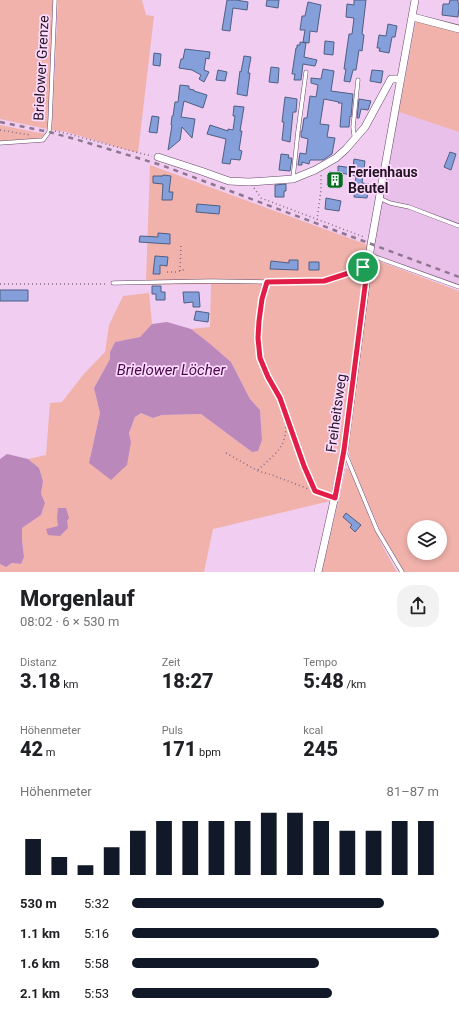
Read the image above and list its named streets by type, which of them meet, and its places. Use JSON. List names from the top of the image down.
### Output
{
  "streets": {
    "street": ["Freiheitsweg"],
    "lane": ["Brielower Grenze"]
  },
  "water": ["Brielower Löcher"],
  "places": {
    "building": ["Ferienhaus Beutel"]
  },
  "page": {
    "heading": ["Morgenlauf", "08:02 · 6 × 530 m"],
    "stats": [
      ["Distanz", "3.18 km"],
      ["Zeit", "18:27"],
      ["Tempo", "5:48 /km"],
      ["Höhenmeter", "42 m"],
      ["Puls", "171 bpm"],
      ["kcal", "245"]
    ],
    "chart": ["Höhenmeter", "81–87 m"],
    "list": [
      {
        "name": "530 m",
        "note": "5:32"
      },
      {
        "name": "1.1 km",
        "note": "5:16"
      },
      {
        "name": "1.6 km",
        "note": "5:58"
      },
      {
        "name": "2.1 km",
        "note": "5:53"
      }
    ]
  }
}
